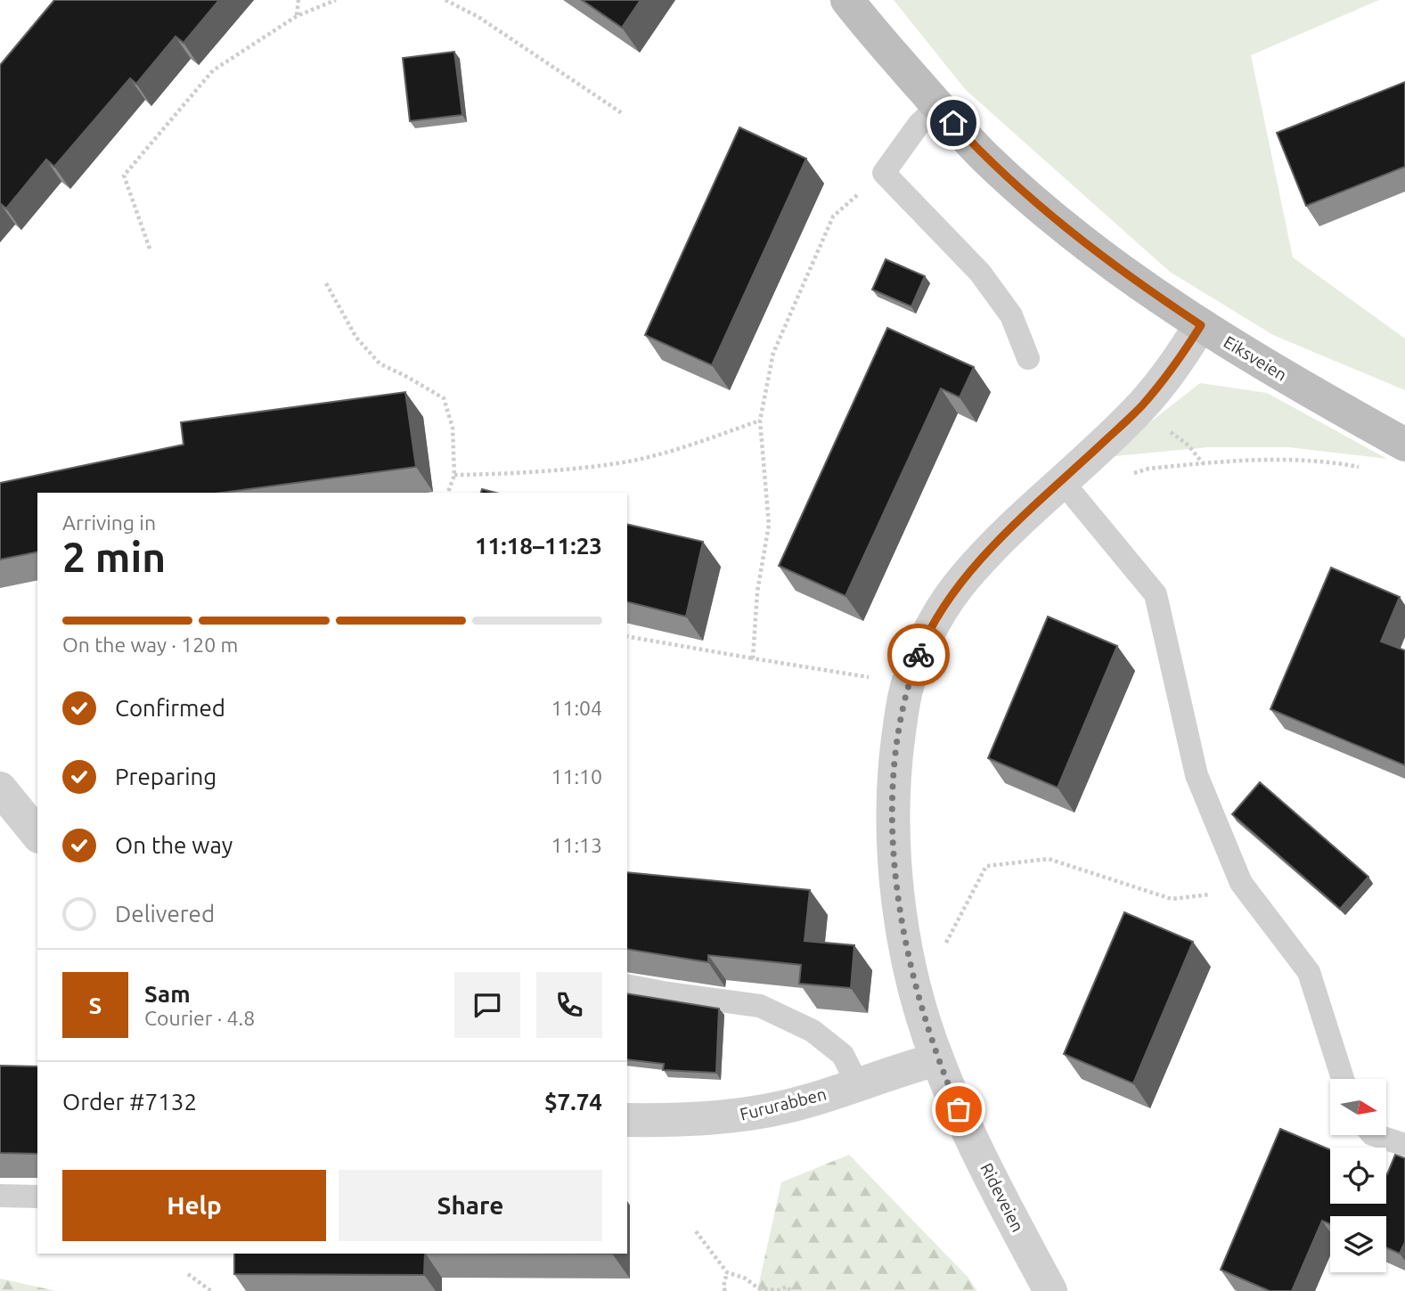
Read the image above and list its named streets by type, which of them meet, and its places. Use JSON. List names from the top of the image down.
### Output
{
  "streets": {
    "street": ["Eiksveien", "Fururabben", "Rideveien"]
  },
  "crossings": [
    ["Eiksveien", "Rideveien"],
    ["Fururabben", "Rideveien"]
  ],
  "north": "right",
  "page": {
    "heading": ["2 min", "Arriving in", "11:18–11:23"],
    "panel": [
      "Sam",
      "Courier · 4.8",
      "Order #7132",
      "$7.74"
    ],
    "bar": "On the way · 120 m",
    "list": [
      ["Confirmed", "11:04"],
      ["Preparing", "11:10"],
      ["On the way", "11:13"],
      "Delivered"
    ],
    "round": "S",
    "buttons": ["Help", "Share"]
  }
}
